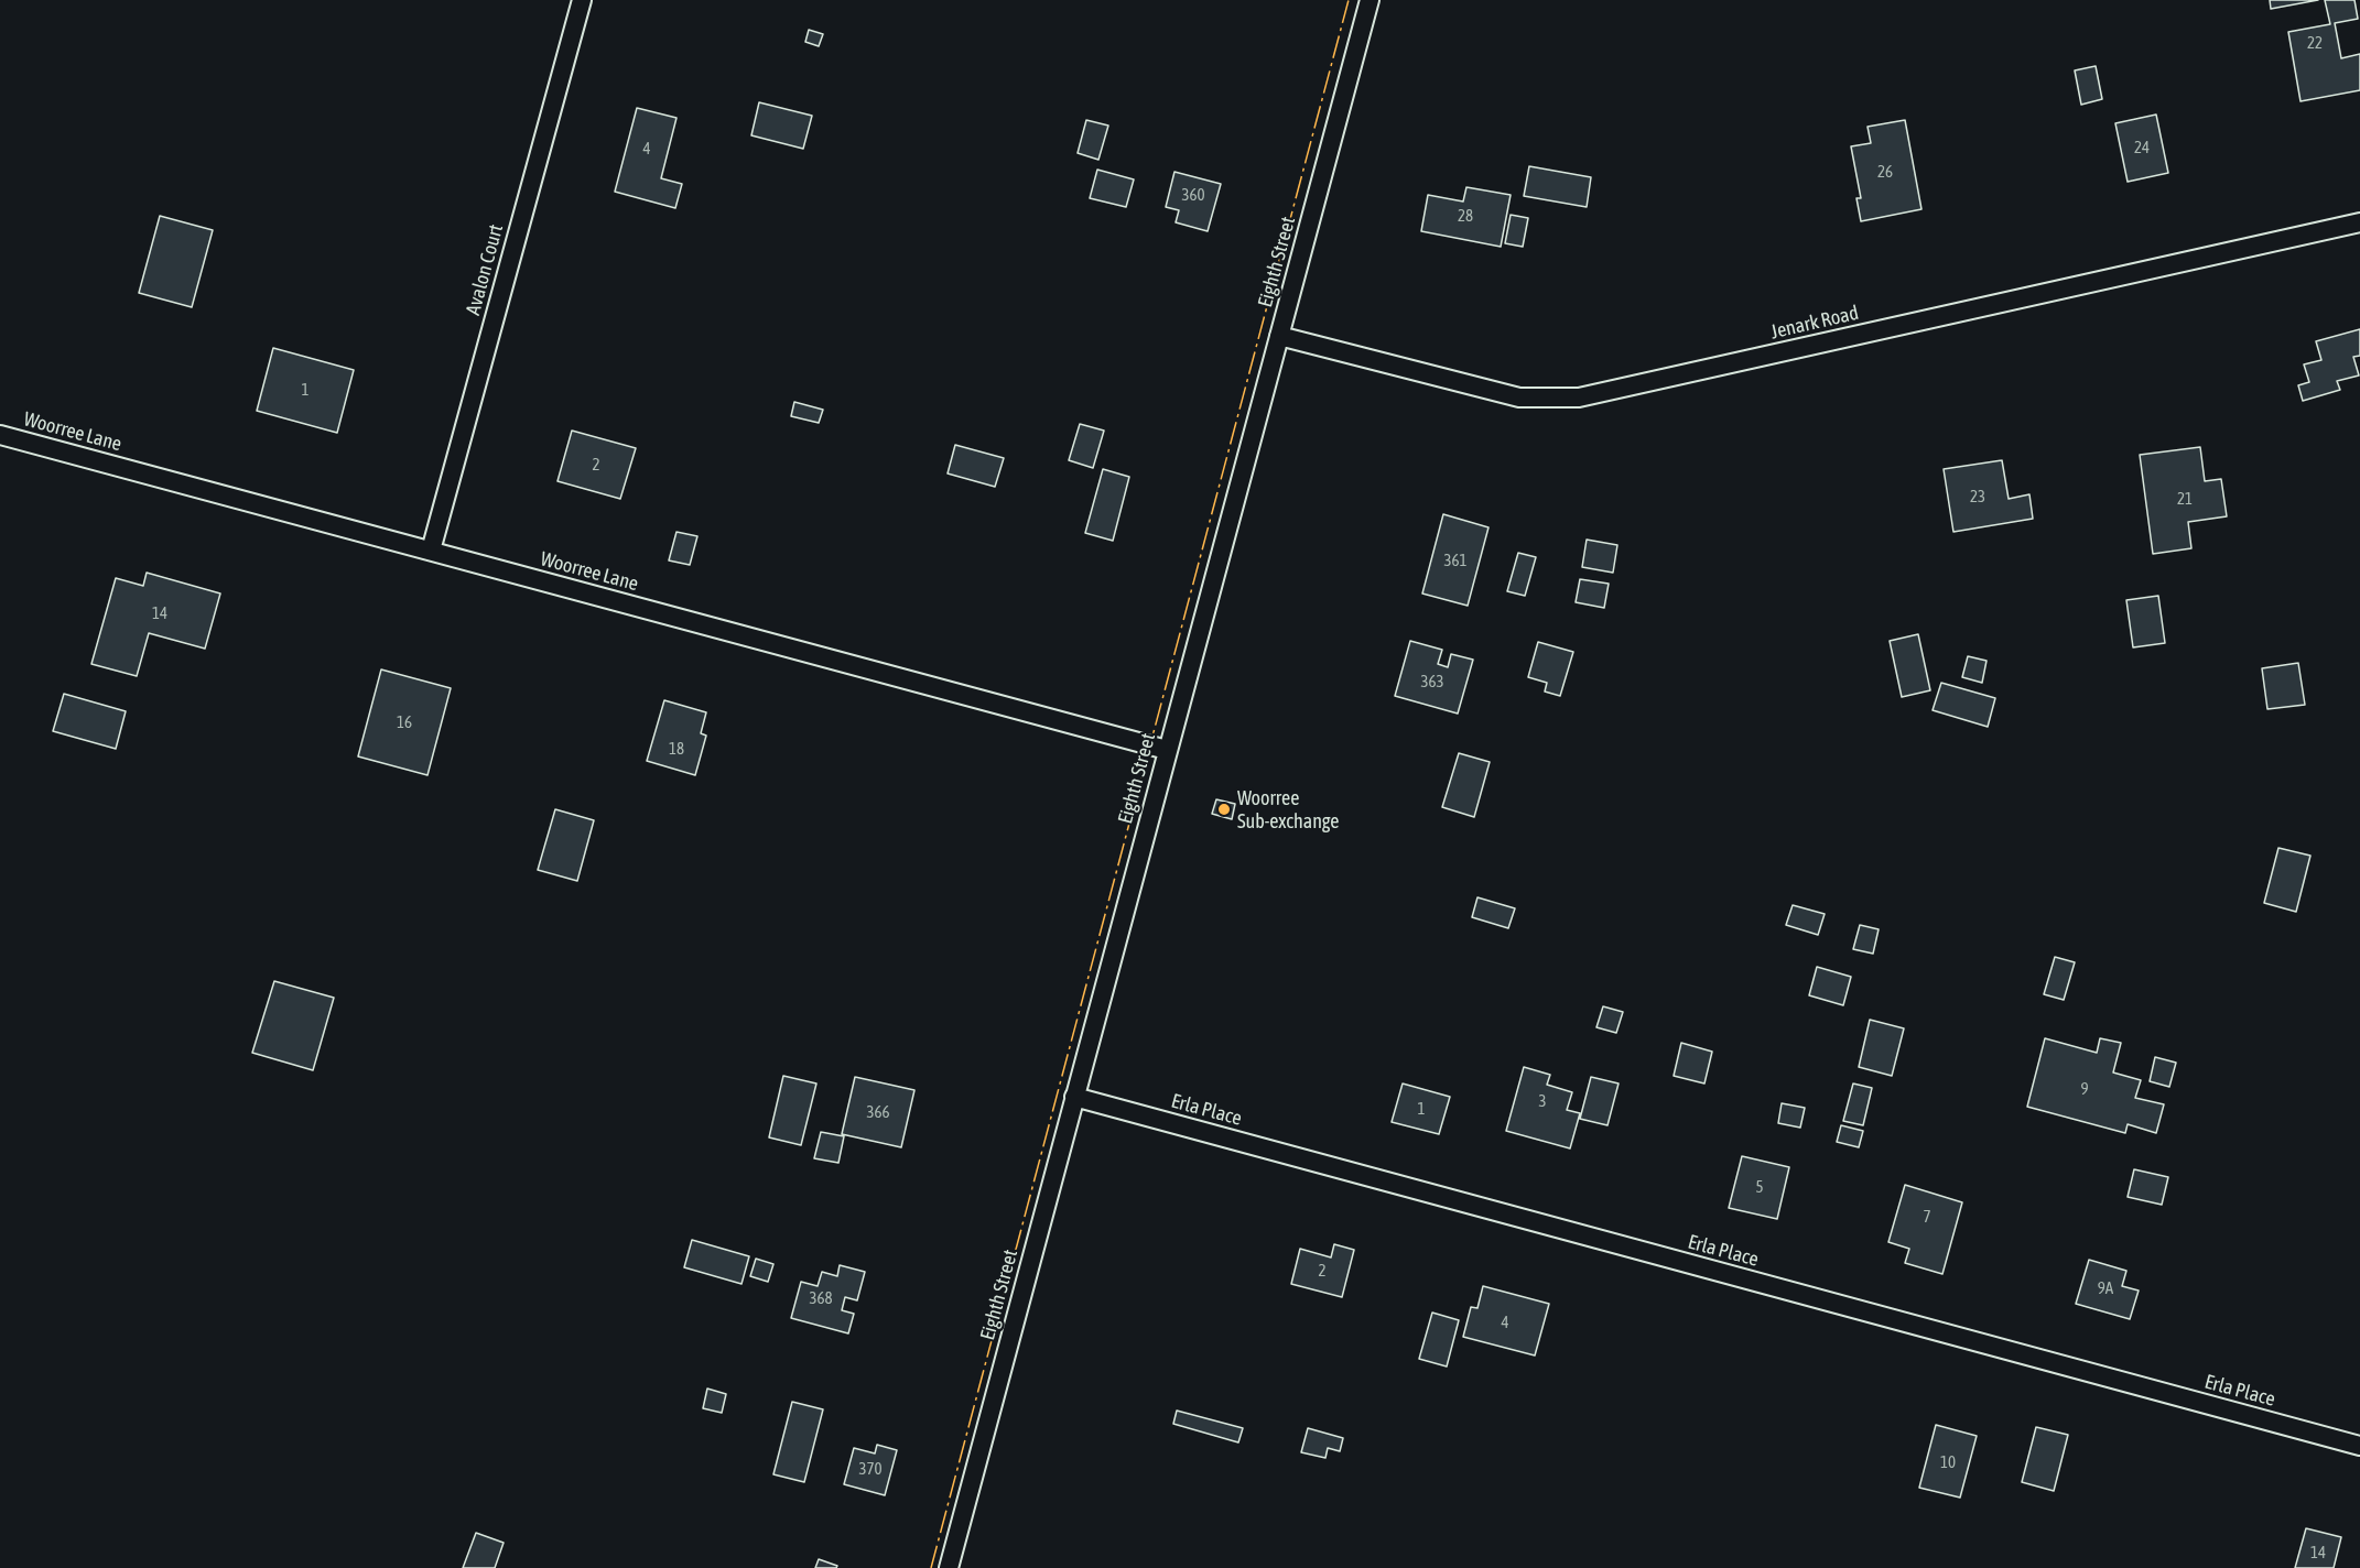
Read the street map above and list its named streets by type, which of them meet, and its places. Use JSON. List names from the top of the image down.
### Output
{
  "streets": {
    "street": [
      "Eighth Street",
      "Avalon Court",
      "Jenark Road",
      "Woorree Lane",
      "Erla Place"
    ]
  },
  "crossings": [
    ["Eighth Street", "Jenark Road"],
    ["Eighth Street", "Woorree Lane"],
    ["Eighth Street", "Erla Place"],
    ["Avalon Court", "Woorree Lane"]
  ],
  "places": ["Woorree Sub-exchange"],
  "house_numbers": [
    "22",
    "24",
    "4",
    "26",
    "360",
    "28",
    "1",
    "2",
    "23",
    "21",
    "361",
    "14",
    "363",
    "16",
    "18",
    "9",
    "3",
    "1",
    "366",
    "5",
    "7",
    "2",
    "9A",
    "368",
    "4",
    "10",
    "370",
    "14"
  ]
}
